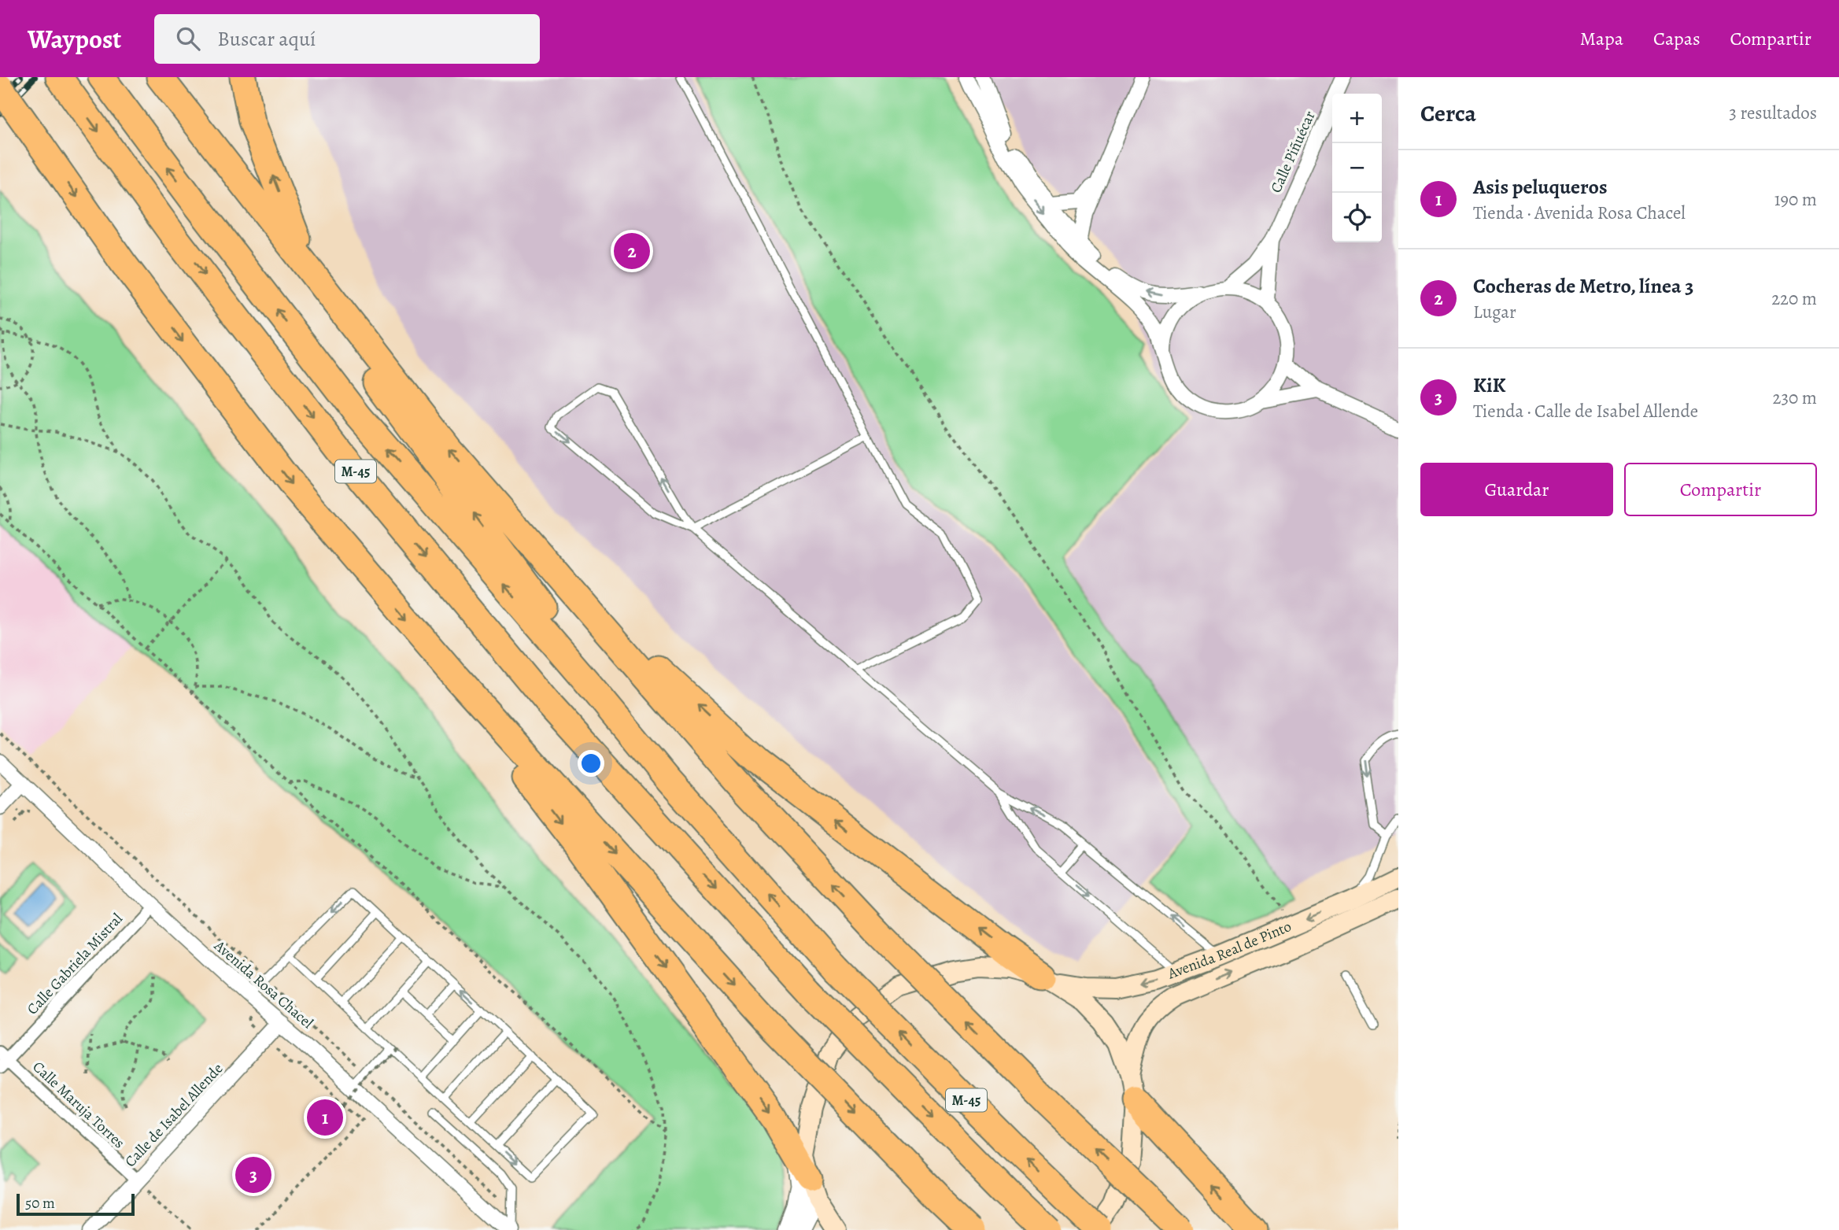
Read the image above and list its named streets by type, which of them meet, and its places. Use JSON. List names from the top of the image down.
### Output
{
  "streets": {
    "highway": ["M-45"],
    "main road": ["Avenida Real de Pinto"],
    "street": [
      "Calle Piñuécar",
      "Calle Gabriela Mistral",
      "Avenida Rosa Chacel",
      "Calle Maruja Torres",
      "Calle de Isabel Allende"
    ]
  },
  "crossings": [
    ["Calle Gabriela Mistral", "Avenida Rosa Chacel"],
    ["Calle Gabriela Mistral", "Calle Maruja Torres"],
    ["Avenida Rosa Chacel", "Calle de Isabel Allende"],
    ["Calle Maruja Torres", "Calle de Isabel Allende"]
  ],
  "scale_bar": "50 m",
  "page": {
    "header": "Waypost",
    "search": "Buscar aquí",
    "nav": ["Mapa", "Capas", "Compartir"],
    "heading": ["Cerca", "3 resultados"],
    "map_buttons": ["+", "−"],
    "list": [
      {
        "mark": "1",
        "name": "Asis peluqueros",
        "note": "Tienda · Avenida Rosa Chacel",
        "value": "190 m"
      },
      {
        "mark": "2",
        "name": "Cocheras de Metro, línea 3",
        "note": "Lugar",
        "value": "220 m"
      },
      {
        "mark": "3",
        "name": "KiK",
        "note": "Tienda · Calle de Isabel Allende",
        "value": "230 m"
      }
    ],
    "pins": ["2", "1", "3"],
    "buttons": ["Guardar", "Compartir"],
    "scale": "50 m"
  }
}
